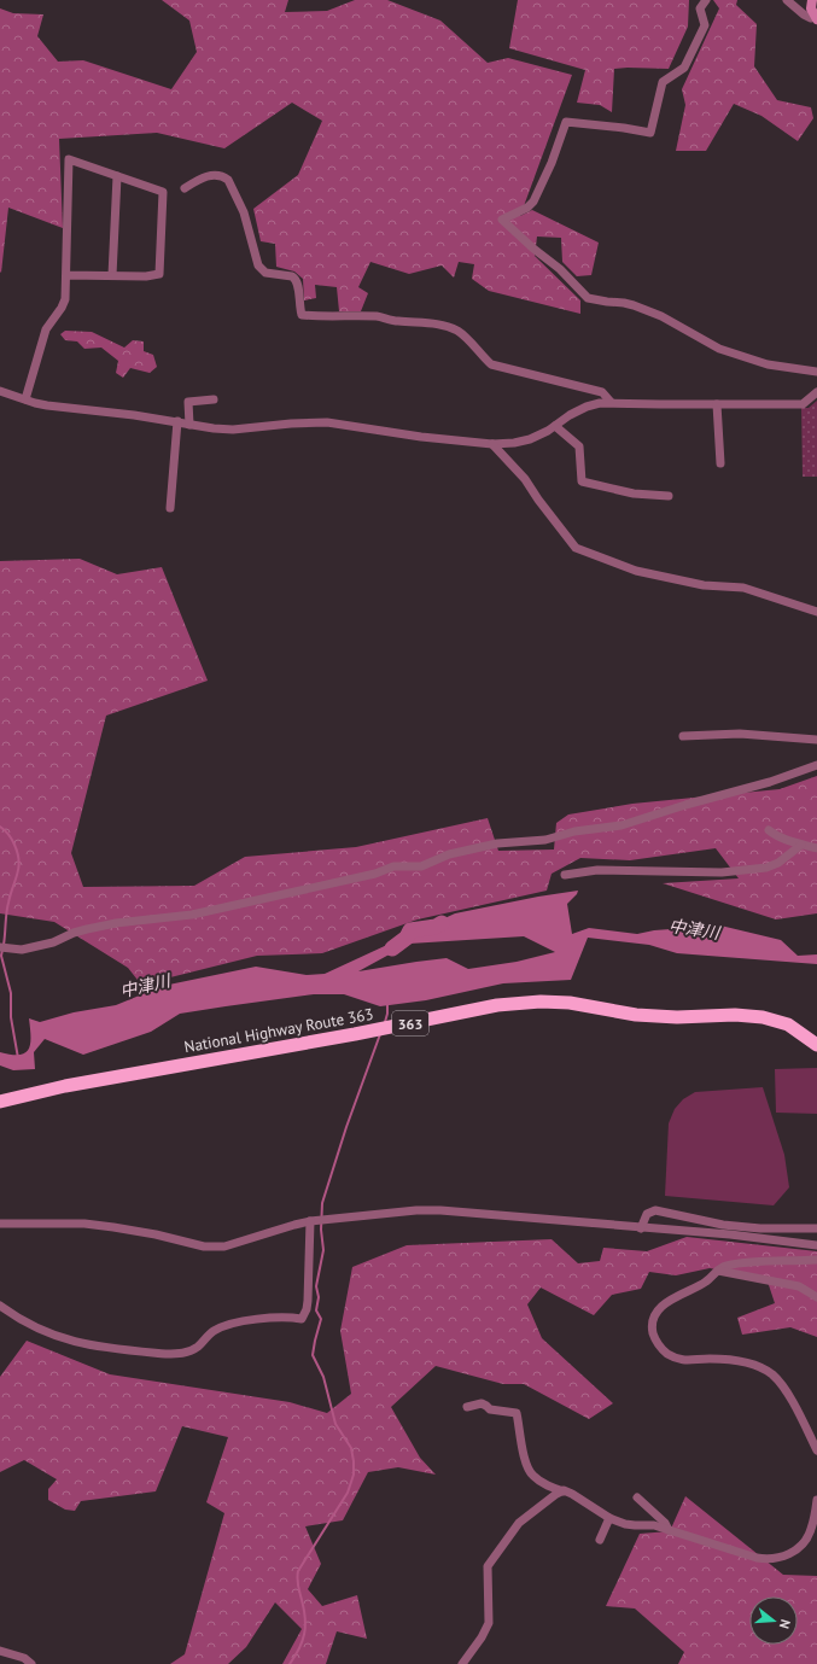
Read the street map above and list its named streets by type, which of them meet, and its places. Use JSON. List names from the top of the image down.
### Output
{
  "streets": {
    "highway": ["363", "National Highway Route 363"]
  },
  "water": ["中津川"],
  "north": "right"
}
